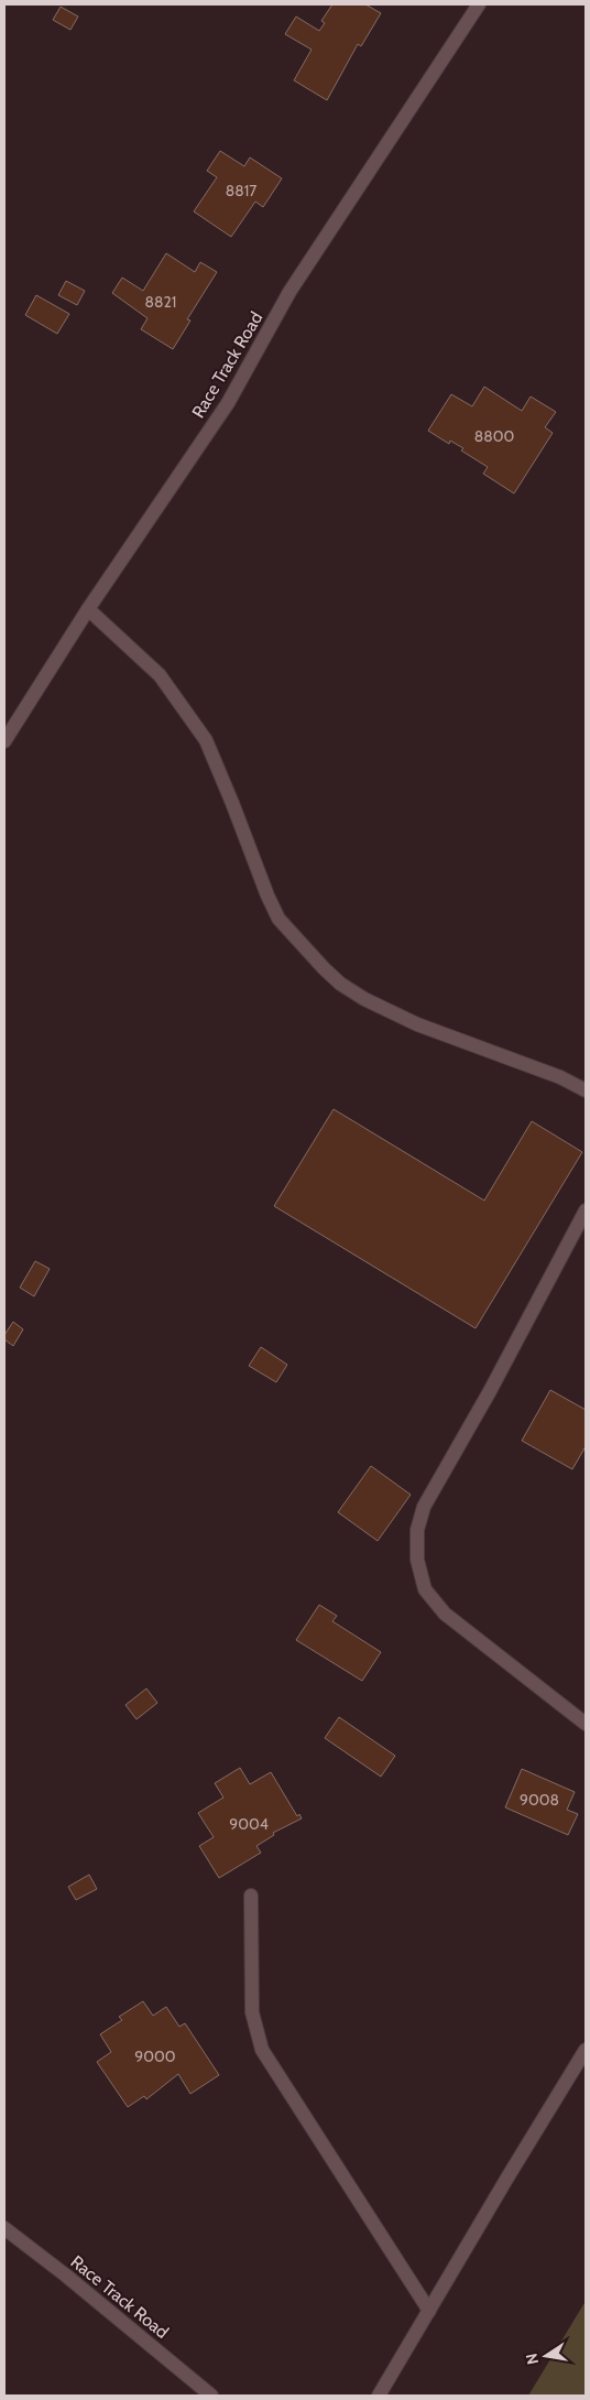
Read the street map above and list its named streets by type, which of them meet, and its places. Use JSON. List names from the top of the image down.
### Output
{
  "streets": {
    "street": ["Race Track Road"]
  },
  "house_numbers": [
    "8817",
    "8821",
    "8800",
    "9008",
    "9004",
    "9000"
  ],
  "north": "left"
}
